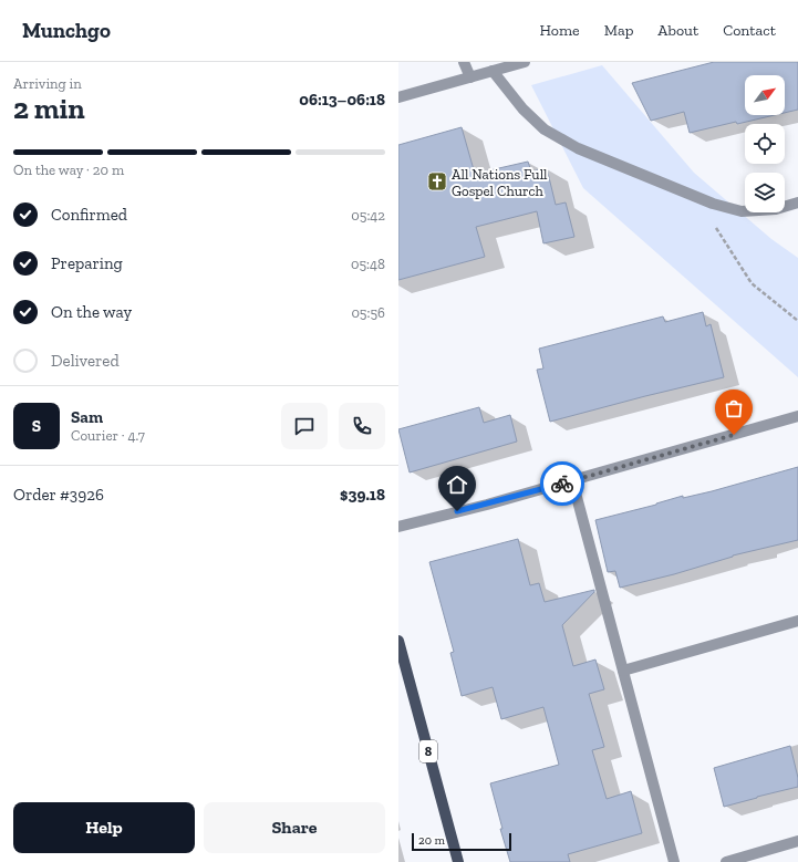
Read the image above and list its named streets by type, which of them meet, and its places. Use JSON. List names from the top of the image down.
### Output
{
  "streets": {
    "main road": ["8"]
  },
  "places": {
    "church": ["All Nations Full Gospel Church"]
  },
  "scale_bar": "20 m",
  "north": "top right",
  "page": {
    "header": "Munchgo",
    "nav": [
      "Home",
      "Map",
      "About",
      "Contact"
    ],
    "heading": ["2 min", "Arriving in", "06:13–06:18"],
    "panel": [
      "Sam",
      "Courier · 4.7",
      "Order #3926",
      "$39.18"
    ],
    "bar": "On the way · 20 m",
    "list": [
      ["Confirmed", "05:42"],
      ["Preparing", "05:48"],
      ["On the way", "05:56"],
      "Delivered"
    ],
    "round": "S",
    "buttons": ["Help", "Share"],
    "scale": "20 m"
  }
}
